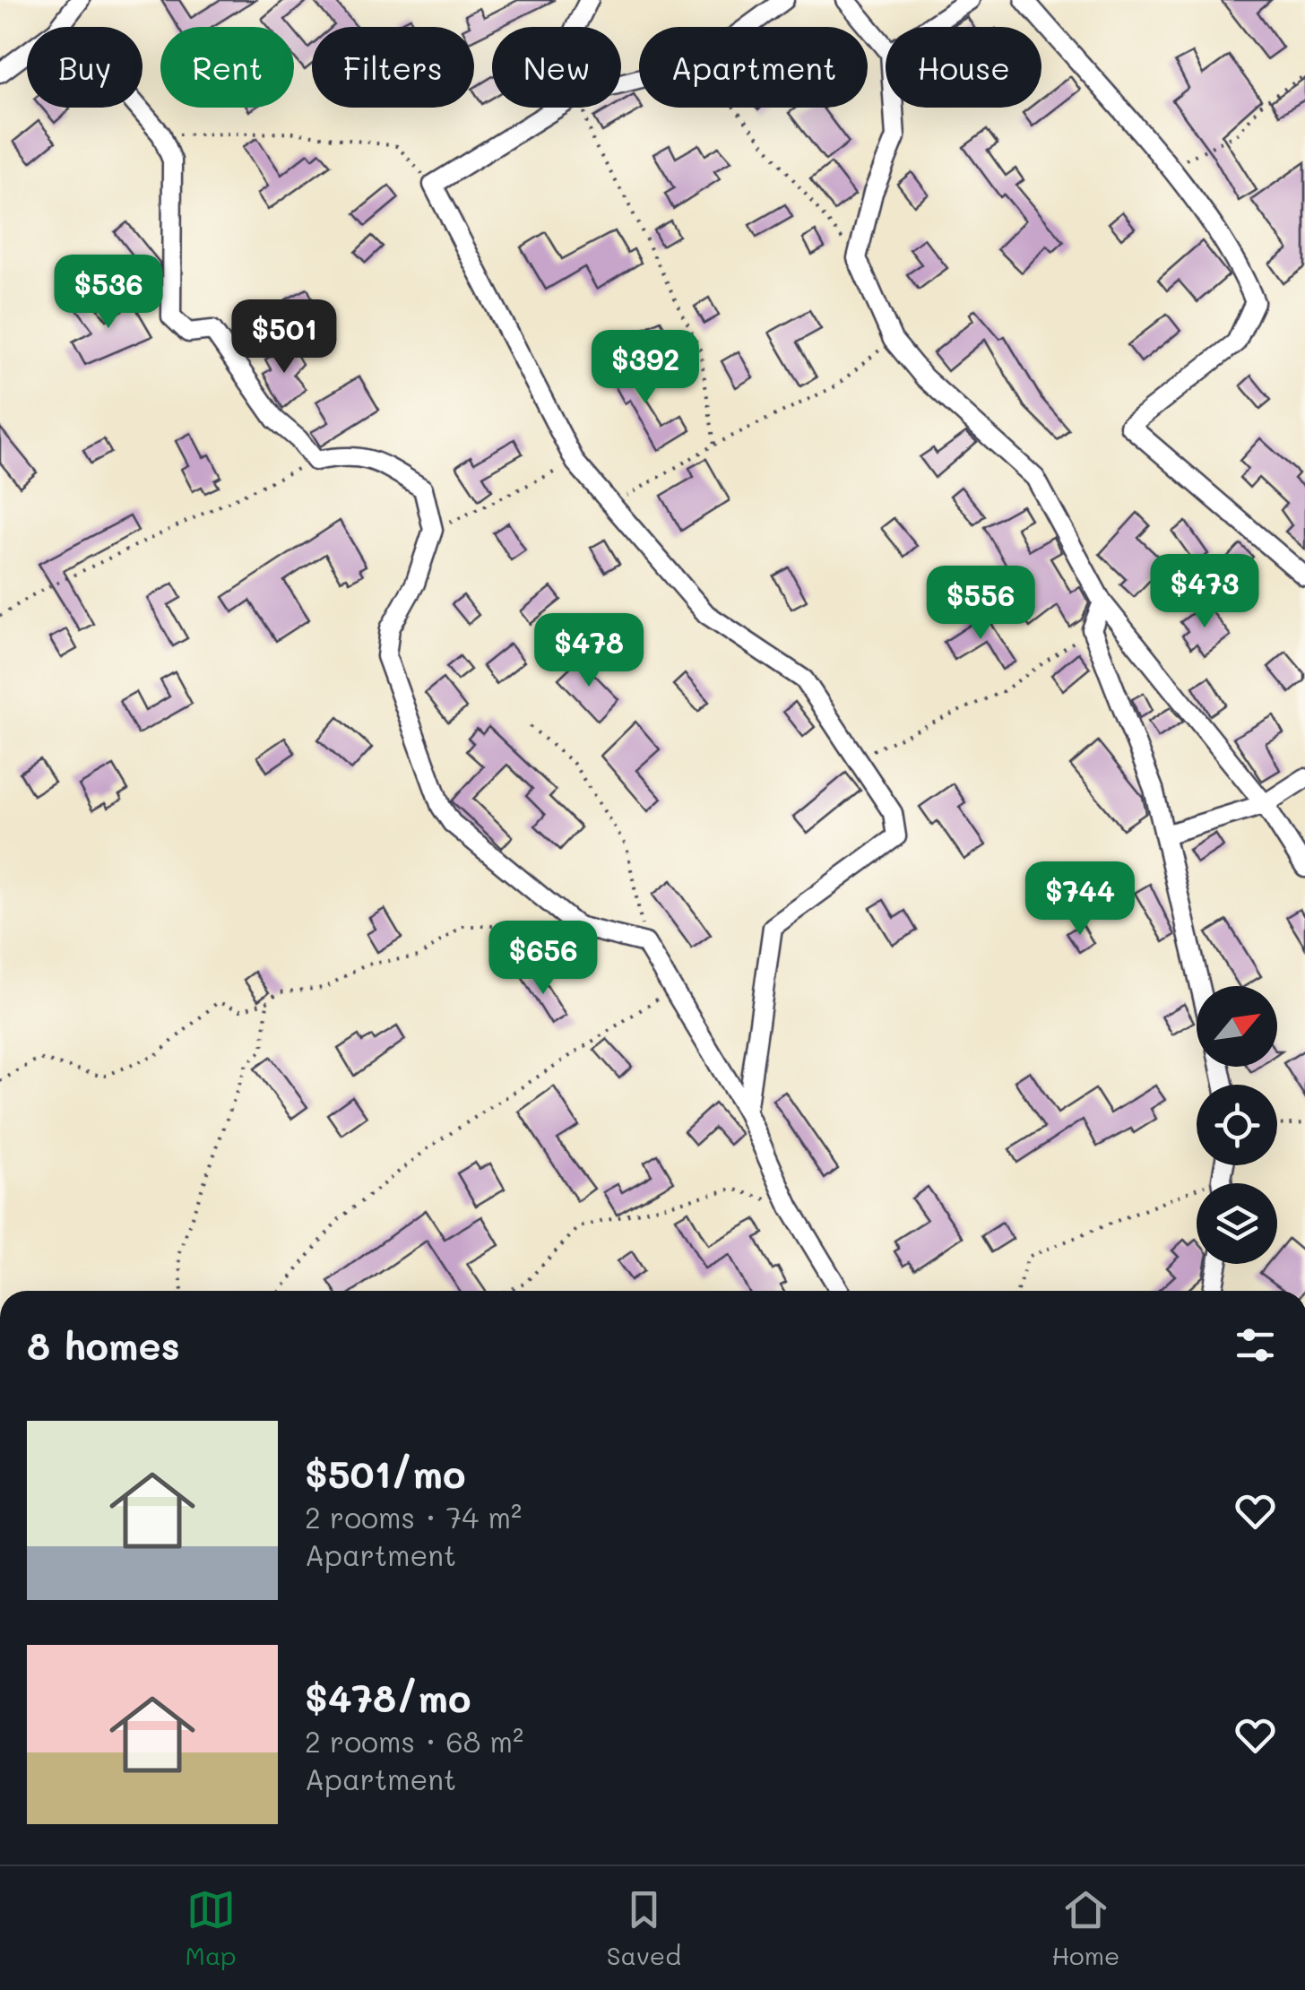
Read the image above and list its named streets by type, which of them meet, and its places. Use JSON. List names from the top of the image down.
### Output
{
  "north": "top right",
  "page": {
    "chip": [
      "Buy",
      "Rent",
      "Filters",
      "New",
      "Apartment",
      "House"
    ],
    "price": [
      "$536",
      "$501",
      "$392",
      "$473",
      "$556",
      "$478",
      "$744",
      "$656"
    ],
    "heading": "8 homes",
    "list": [
      {
        "name": "$501/mo",
        "note": "2 rooms · 74 m² · Apartment"
      },
      {
        "name": "$478/mo",
        "note": "2 rooms · 68 m² · Apartment"
      }
    ],
    "tabs": ["Map", "Saved", "Home"]
  }
}
